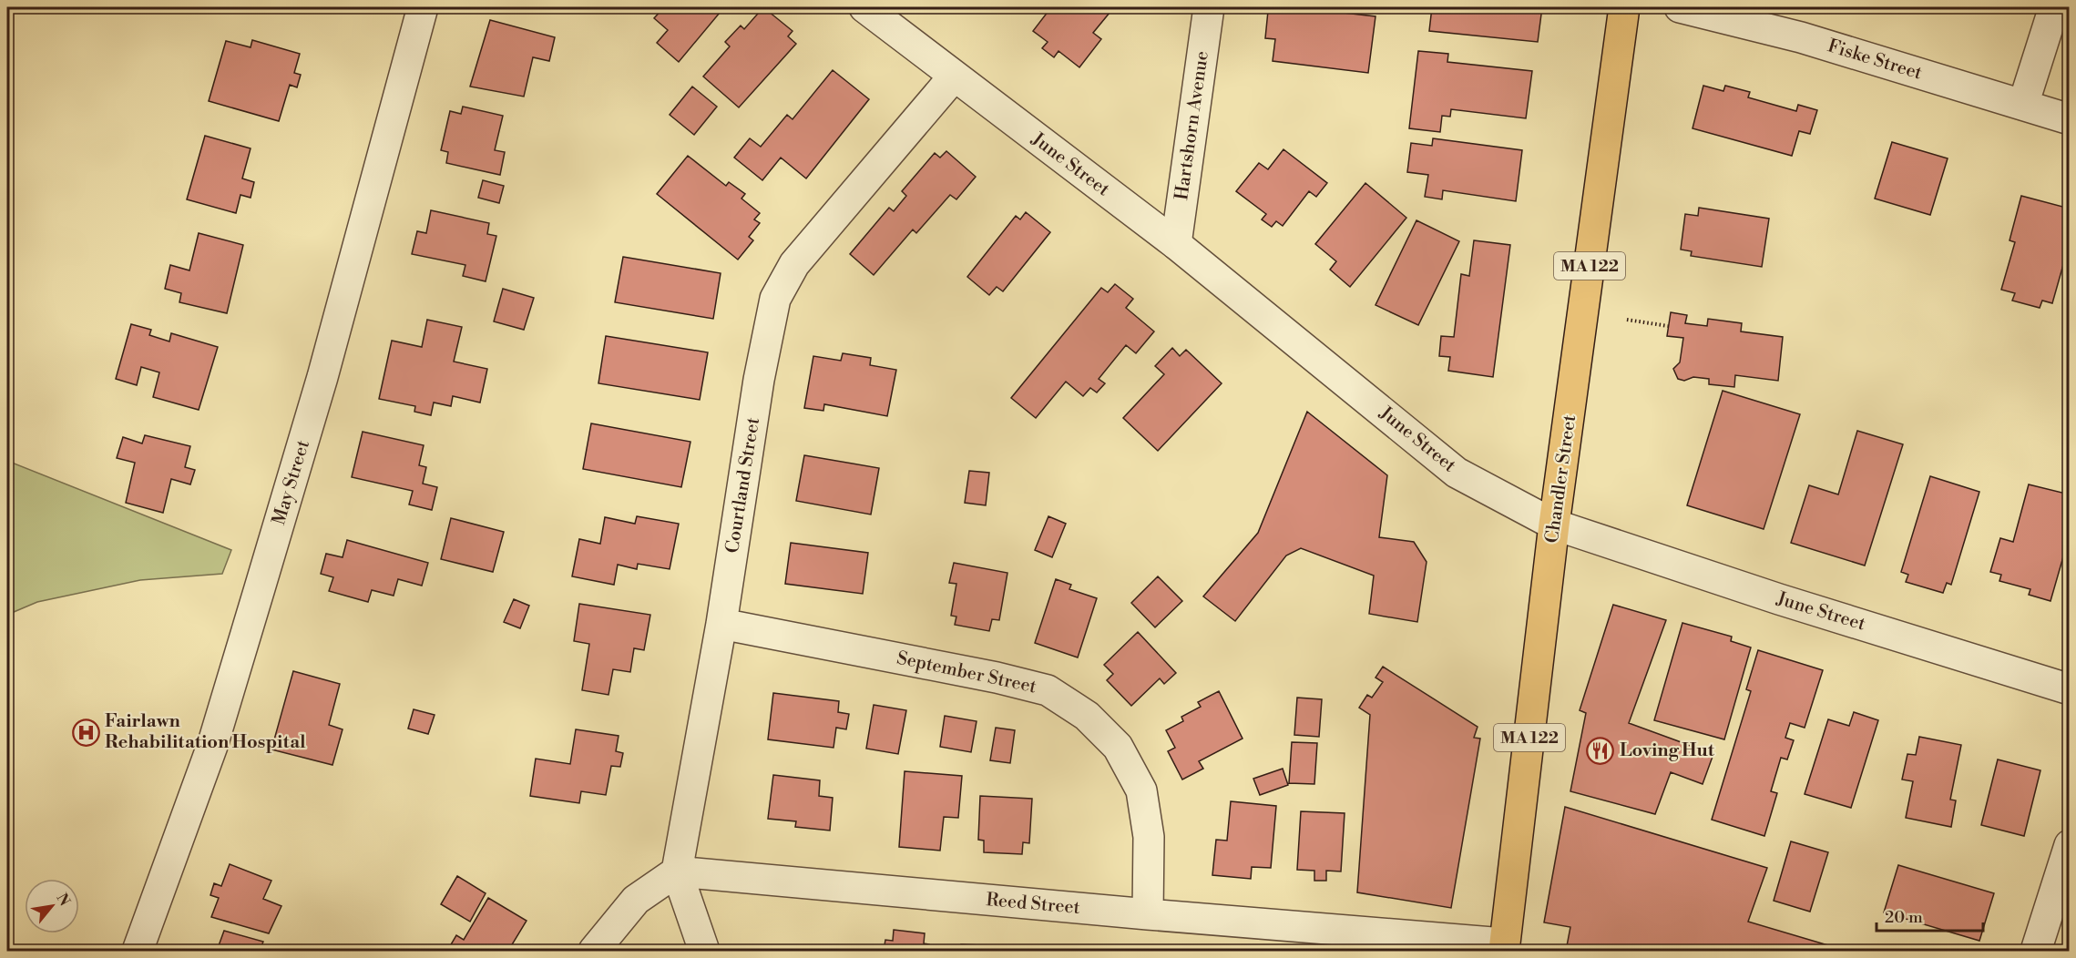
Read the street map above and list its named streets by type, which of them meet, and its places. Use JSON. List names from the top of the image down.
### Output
{
  "streets": {
    "main road": ["MA 122", "Chandler Street"],
    "street": [
      "Fiske Street",
      "Hartshorn Avenue",
      "June Street",
      "May Street",
      "Courtland Street",
      "September Street",
      "Reed Street"
    ]
  },
  "crossings": [
    ["Hartshorn Avenue", "June Street"],
    ["June Street", "Chandler Street"],
    ["June Street", "Courtland Street"],
    ["Chandler Street", "Reed Street"],
    ["Courtland Street", "September Street"],
    ["Courtland Street", "Reed Street"],
    ["September Street", "Reed Street"]
  ],
  "places": {
    "hospital": ["Fairlawn Rehabilitation Hospital"],
    "restaurant": ["Loving Hut"]
  },
  "scale_bar": "20 m",
  "north": "top right"
}
